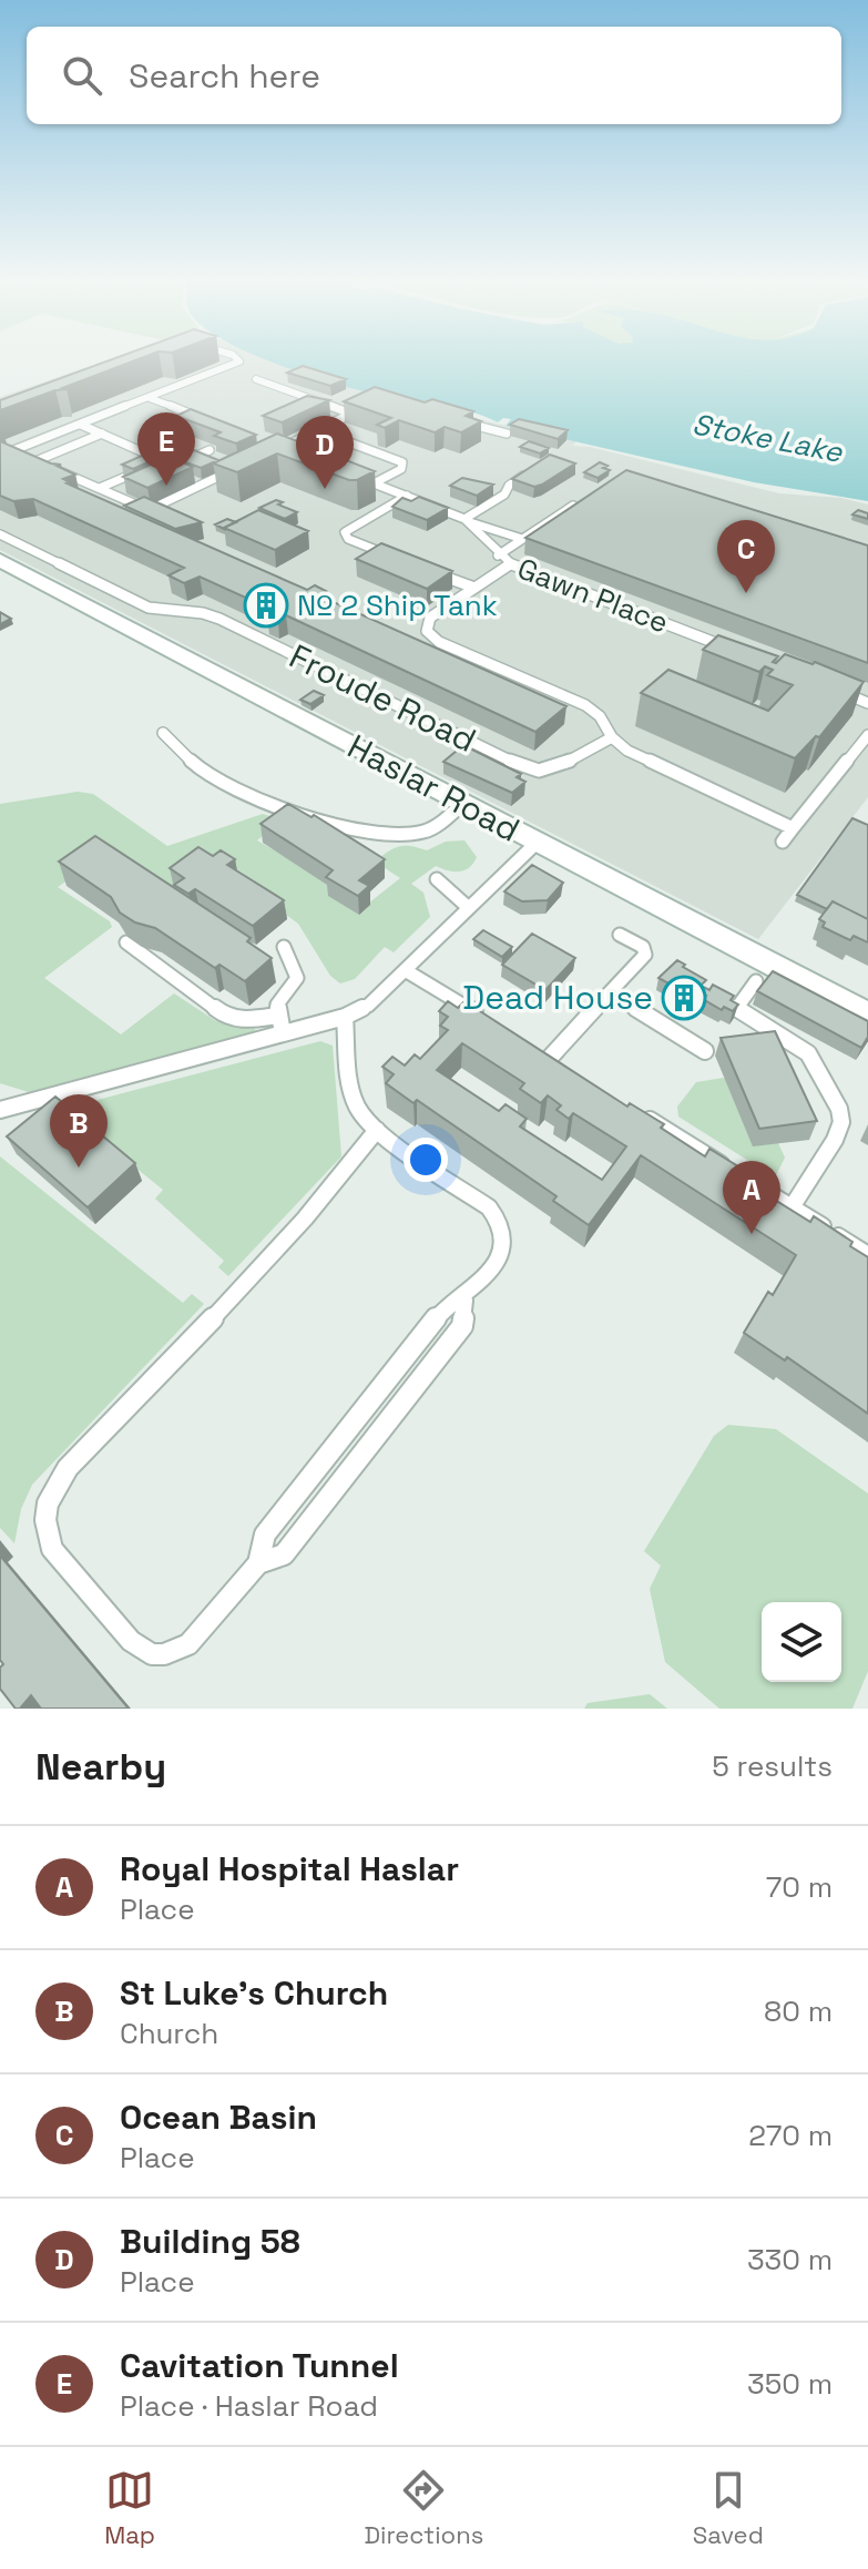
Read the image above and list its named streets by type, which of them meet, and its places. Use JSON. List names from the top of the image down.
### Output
{
  "streets": {
    "street": ["Haslar Road"],
    "lane": ["Gawn Place", "Froude Road"]
  },
  "water": ["Stoke Lake"],
  "places": {
    "building": ["№ 2 Ship Tank", "Dead House"]
  },
  "page": {
    "search": "Search here",
    "pins": [
      "E",
      "D",
      "C",
      "B",
      "A"
    ],
    "heading": ["Nearby", "5 results"],
    "list": [
      {
        "mark": "A",
        "name": "Royal Hospital Haslar",
        "note": "Place",
        "value": "70 m"
      },
      {
        "mark": "B",
        "name": "St Luke's Church",
        "note": "Church",
        "value": "80 m"
      },
      {
        "mark": "C",
        "name": "Ocean Basin",
        "note": "Place",
        "value": "270 m"
      },
      {
        "mark": "D",
        "name": "Building 58",
        "note": "Place",
        "value": "330 m"
      },
      {
        "mark": "E",
        "name": "Cavitation Tunnel",
        "note": "Place · Haslar Road",
        "value": "350 m"
      }
    ],
    "nav": ["Map", "Directions", "Saved"]
  }
}
